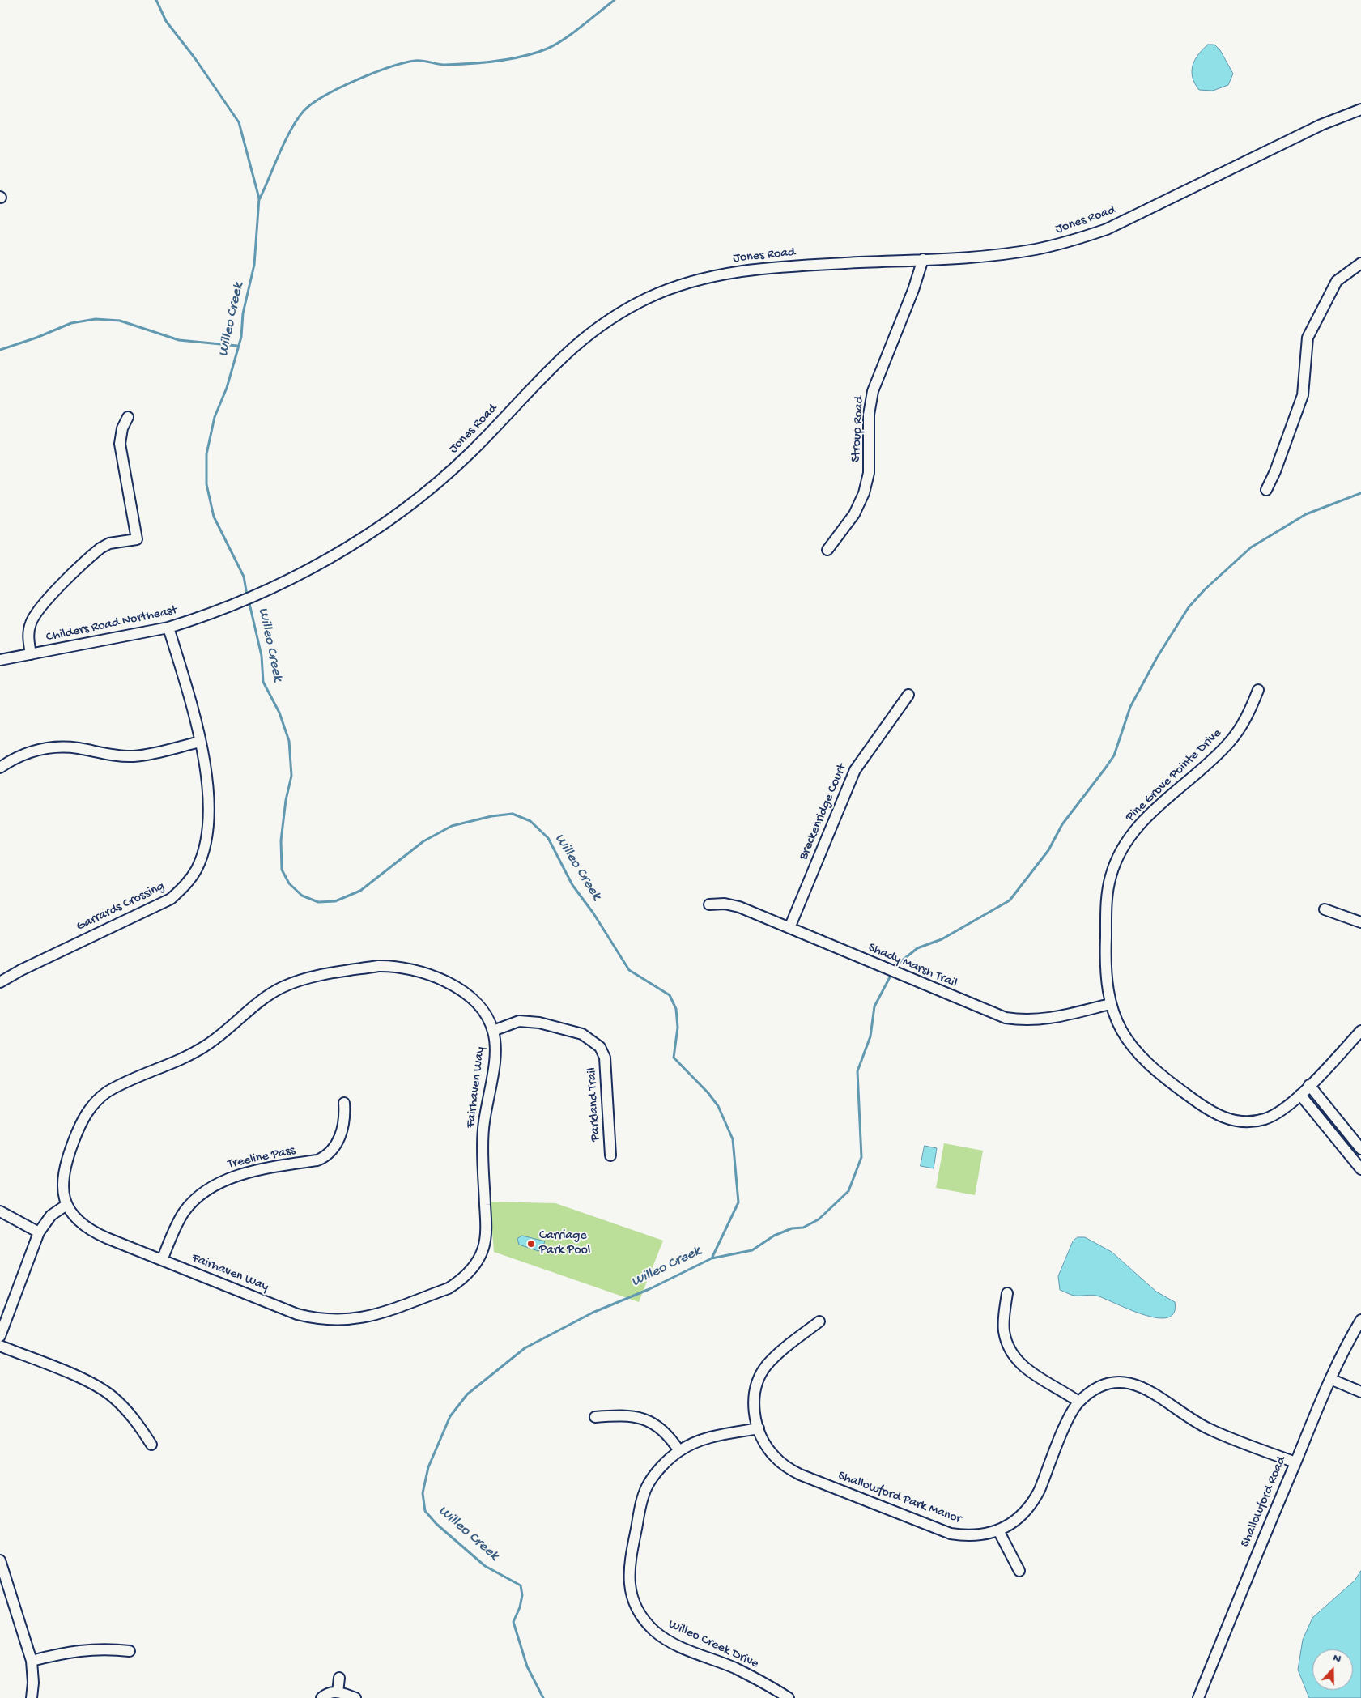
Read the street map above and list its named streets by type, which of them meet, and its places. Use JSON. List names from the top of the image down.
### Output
{
  "streets": {
    "street": [
      "Jones Road",
      "Stroup Road",
      "Childers Road Northeast",
      "Pine Grove Pointe Drive",
      "Breckenridge Court",
      "Garrards Crossing",
      "Shady Marsh Trail",
      "Fairhaven Way",
      "Parkland Trail",
      "Treeline Pass",
      "Shallowford Park Manor",
      "Shallowford Road",
      "Willeo Creek Drive"
    ]
  },
  "crossings": [
    ["Jones Road", "Stroup Road"],
    ["Jones Road", "Childers Road Northeast"],
    ["Childers Road Northeast", "Garrards Crossing"],
    ["Pine Grove Pointe Drive", "Shady Marsh Trail"],
    ["Breckenridge Court", "Shady Marsh Trail"],
    ["Fairhaven Way", "Parkland Trail"],
    ["Fairhaven Way", "Treeline Pass"],
    ["Shallowford Park Manor", "Shallowford Road"],
    ["Shallowford Park Manor", "Willeo Creek Drive"]
  ],
  "water": ["Willeo Creek"],
  "places": ["Carriage Park Pool"],
  "north": "top"
}
